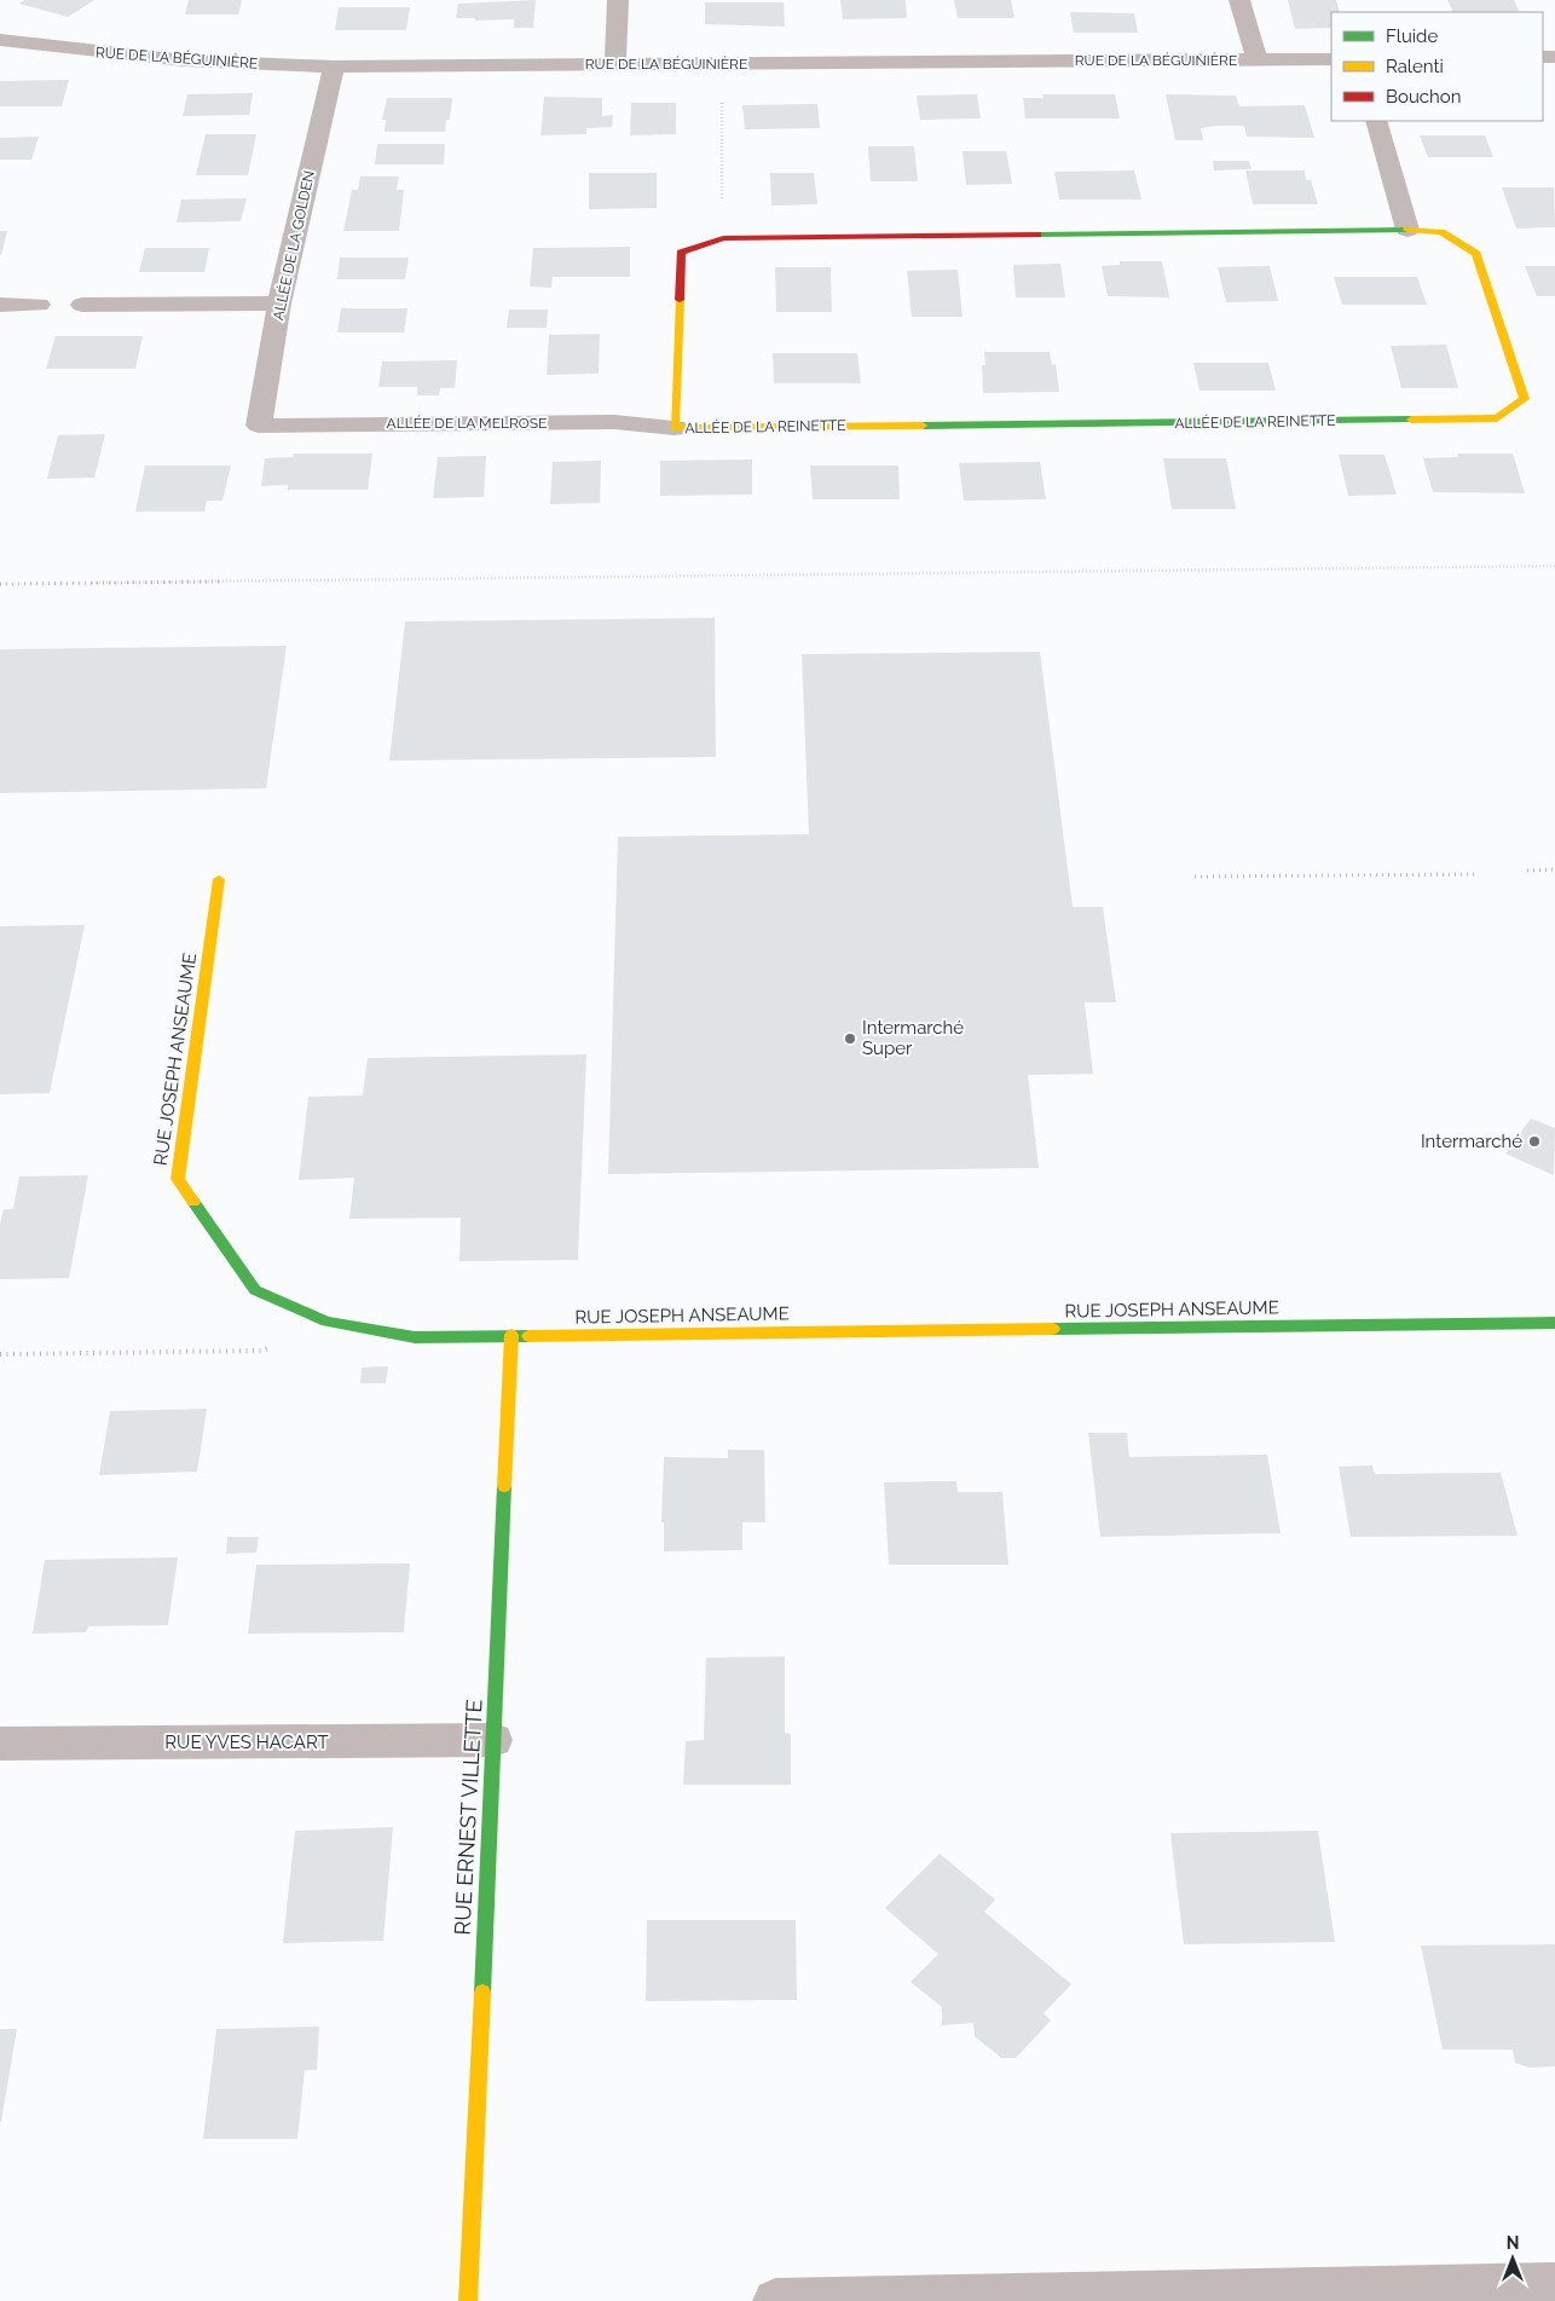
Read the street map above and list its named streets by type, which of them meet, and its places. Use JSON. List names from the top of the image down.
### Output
{
  "streets": {
    "street": [
      "RUE DE LA BÉGUINIÈRE",
      "ALLÉE DE LA GOLDEN",
      "ALLÉE DE LA REINETTE",
      "ALLÉE DE LA MELROSE",
      "RUE JOSEPH ANSEAUME",
      "RUE YVES HACART",
      "RUE ERNEST VILLETTE"
    ]
  },
  "crossings": [
    ["RUE DE LA BÉGUINIÈRE", "ALLÉE DE LA GOLDEN"],
    ["ALLÉE DE LA GOLDEN", "ALLÉE DE LA MELROSE"],
    ["ALLÉE DE LA REINETTE", "ALLÉE DE LA MELROSE"],
    ["RUE JOSEPH ANSEAUME", "RUE ERNEST VILLETTE"],
    ["RUE YVES HACART", "RUE ERNEST VILLETTE"]
  ],
  "places": ["Intermarché Super", "Intermarché"],
  "legend": ["Fluide", "Ralenti", "Bouchon"],
  "north": "top"
}
